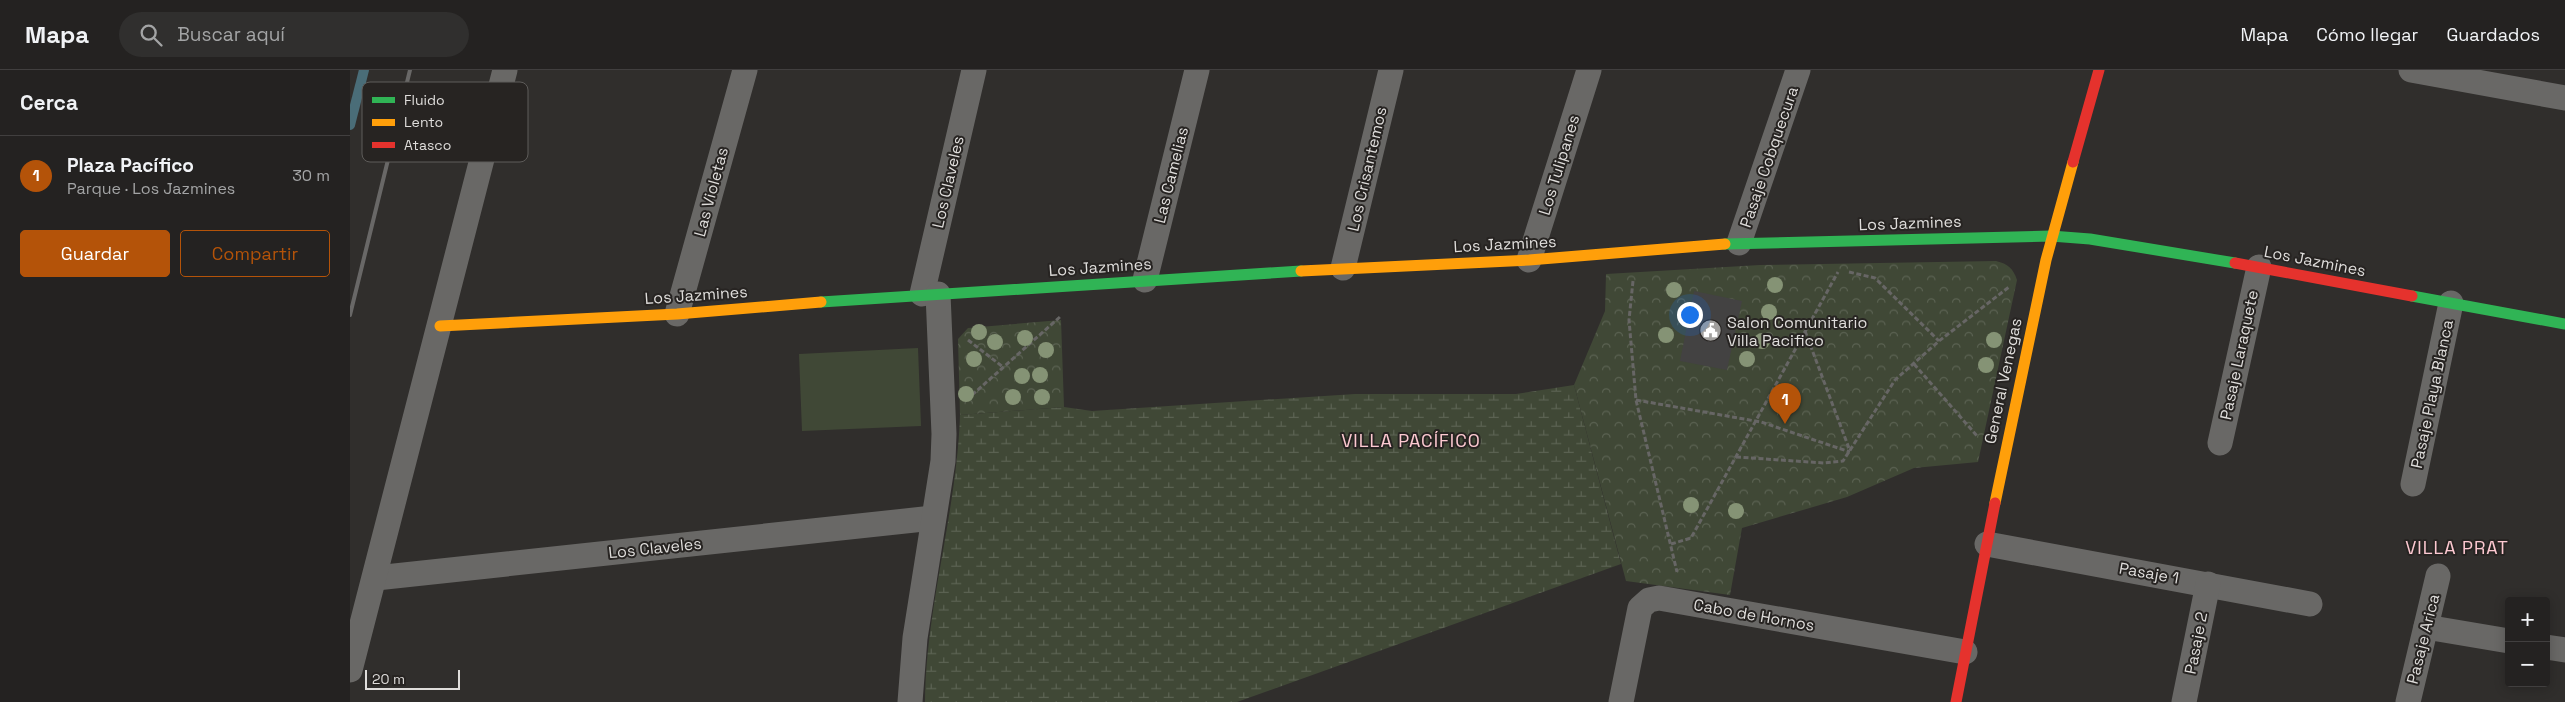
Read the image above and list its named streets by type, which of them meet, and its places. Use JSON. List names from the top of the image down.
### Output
{
  "streets": {
    "street": [
      "Pasaje Cobquecura",
      "Los Tulipanes",
      "Los Crisantemos",
      "Las Camelias",
      "Los Claveles",
      "Las Violetas",
      "Los Jazmines",
      "Pasaje Laraquete",
      "General Venegas",
      "Pasaje Playa Blanca",
      "Pasaje 1",
      "Cabo de Hornos",
      "Pasaje Arica",
      "Pasaje 2"
    ]
  },
  "crossings": [
    ["Pasaje Cobquecura", "Los Jazmines"],
    ["Los Tulipanes", "Los Jazmines"],
    ["Los Crisantemos", "Los Jazmines"],
    ["Las Camelias", "Los Jazmines"],
    ["Los Claveles", "Los Jazmines"],
    ["Las Violetas", "Los Jazmines"],
    ["Los Jazmines", "Pasaje Laraquete"],
    ["Los Jazmines", "General Venegas"],
    ["Los Jazmines", "Pasaje Playa Blanca"],
    ["General Venegas", "Pasaje 1"],
    ["General Venegas", "Cabo de Hornos"],
    ["Pasaje 1", "Pasaje 2"]
  ],
  "districts": ["VILLA PACÍFICO", "VILLA PRAT"],
  "places": {
    "public building": ["Salon Comunitario Villa Pacifico"]
  },
  "legend": ["Fluido", "Lento", "Atasco"],
  "scale_bar": "20 m",
  "page": {
    "header": "Mapa",
    "search": "Buscar aquí",
    "nav": ["Mapa", "Cómo llegar", "Guardados"],
    "heading": "Cerca",
    "list": [
      {
        "mark": "1",
        "name": "Plaza Pacífico",
        "note": "Parque · Los Jazmines",
        "value": "30 m"
      }
    ],
    "buttons": ["Guardar", "Compartir"],
    "pins": "1",
    "map_buttons": ["+", "−"],
    "scale": "20 m"
  }
}
